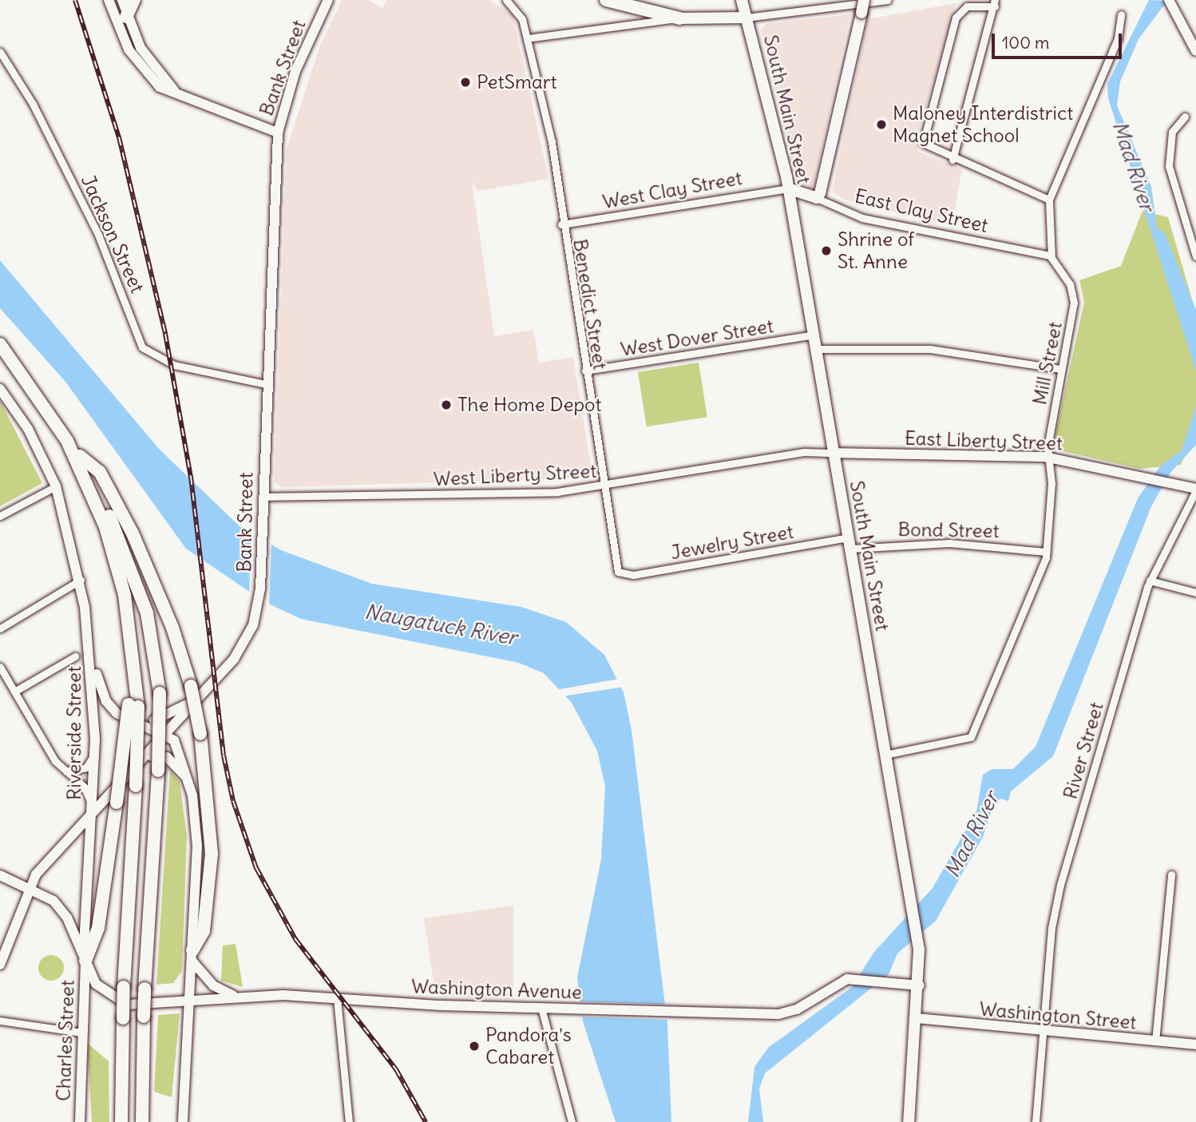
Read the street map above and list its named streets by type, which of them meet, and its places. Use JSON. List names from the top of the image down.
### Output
{
  "streets": {
    "main road": [
      "Bank Street",
      "South Main Street",
      "East Clay Street",
      "East Liberty Street",
      "Riverside Street",
      "Washington Avenue",
      "Washington Street",
      "Charles Street"
    ],
    "street": [
      "West Clay Street",
      "Jackson Street",
      "Benedict Street",
      "West Dover Street",
      "Mill Street",
      "West Liberty Street",
      "Bond Street",
      "Jewelry Street",
      "River Street"
    ]
  },
  "crossings": [
    ["Bank Street", "Jackson Street"],
    ["Bank Street", "West Liberty Street"],
    ["Bank Street", "Riverside Street"],
    ["Bank Street", "Washington Avenue"],
    ["South Main Street", "West Clay Street"],
    ["South Main Street", "East Clay Street"],
    ["South Main Street", "West Dover Street"],
    ["South Main Street", "Mill Street"],
    ["South Main Street", "East Liberty Street"],
    ["South Main Street", "West Liberty Street"],
    ["South Main Street", "Bond Street"],
    ["South Main Street", "Jewelry Street"],
    ["South Main Street", "Washington Avenue"],
    ["South Main Street", "Washington Street"],
    ["West Clay Street", "East Clay Street"],
    ["West Clay Street", "Benedict Street"],
    ["East Clay Street", "Mill Street"],
    ["Benedict Street", "West Dover Street"],
    ["Benedict Street", "West Liberty Street"],
    ["Benedict Street", "Jewelry Street"],
    ["Mill Street", "East Liberty Street"],
    ["Mill Street", "Bond Street"],
    ["East Liberty Street", "West Liberty Street"],
    ["East Liberty Street", "River Street"],
    ["Bond Street", "Jewelry Street"],
    ["Riverside Street", "Washington Avenue"],
    ["Riverside Street", "Charles Street"],
    ["River Street", "Washington Street"],
    ["Washington Avenue", "Charles Street"]
  ],
  "water": ["Mad River", "Naugatuck River"],
  "places": [
    "PetSmart",
    "Maloney Interdistrict Magnet School",
    "Shrine of St. Anne",
    "The Home Depot",
    "Pandora's Cabaret"
  ],
  "scale_bar": "100 m"
}
